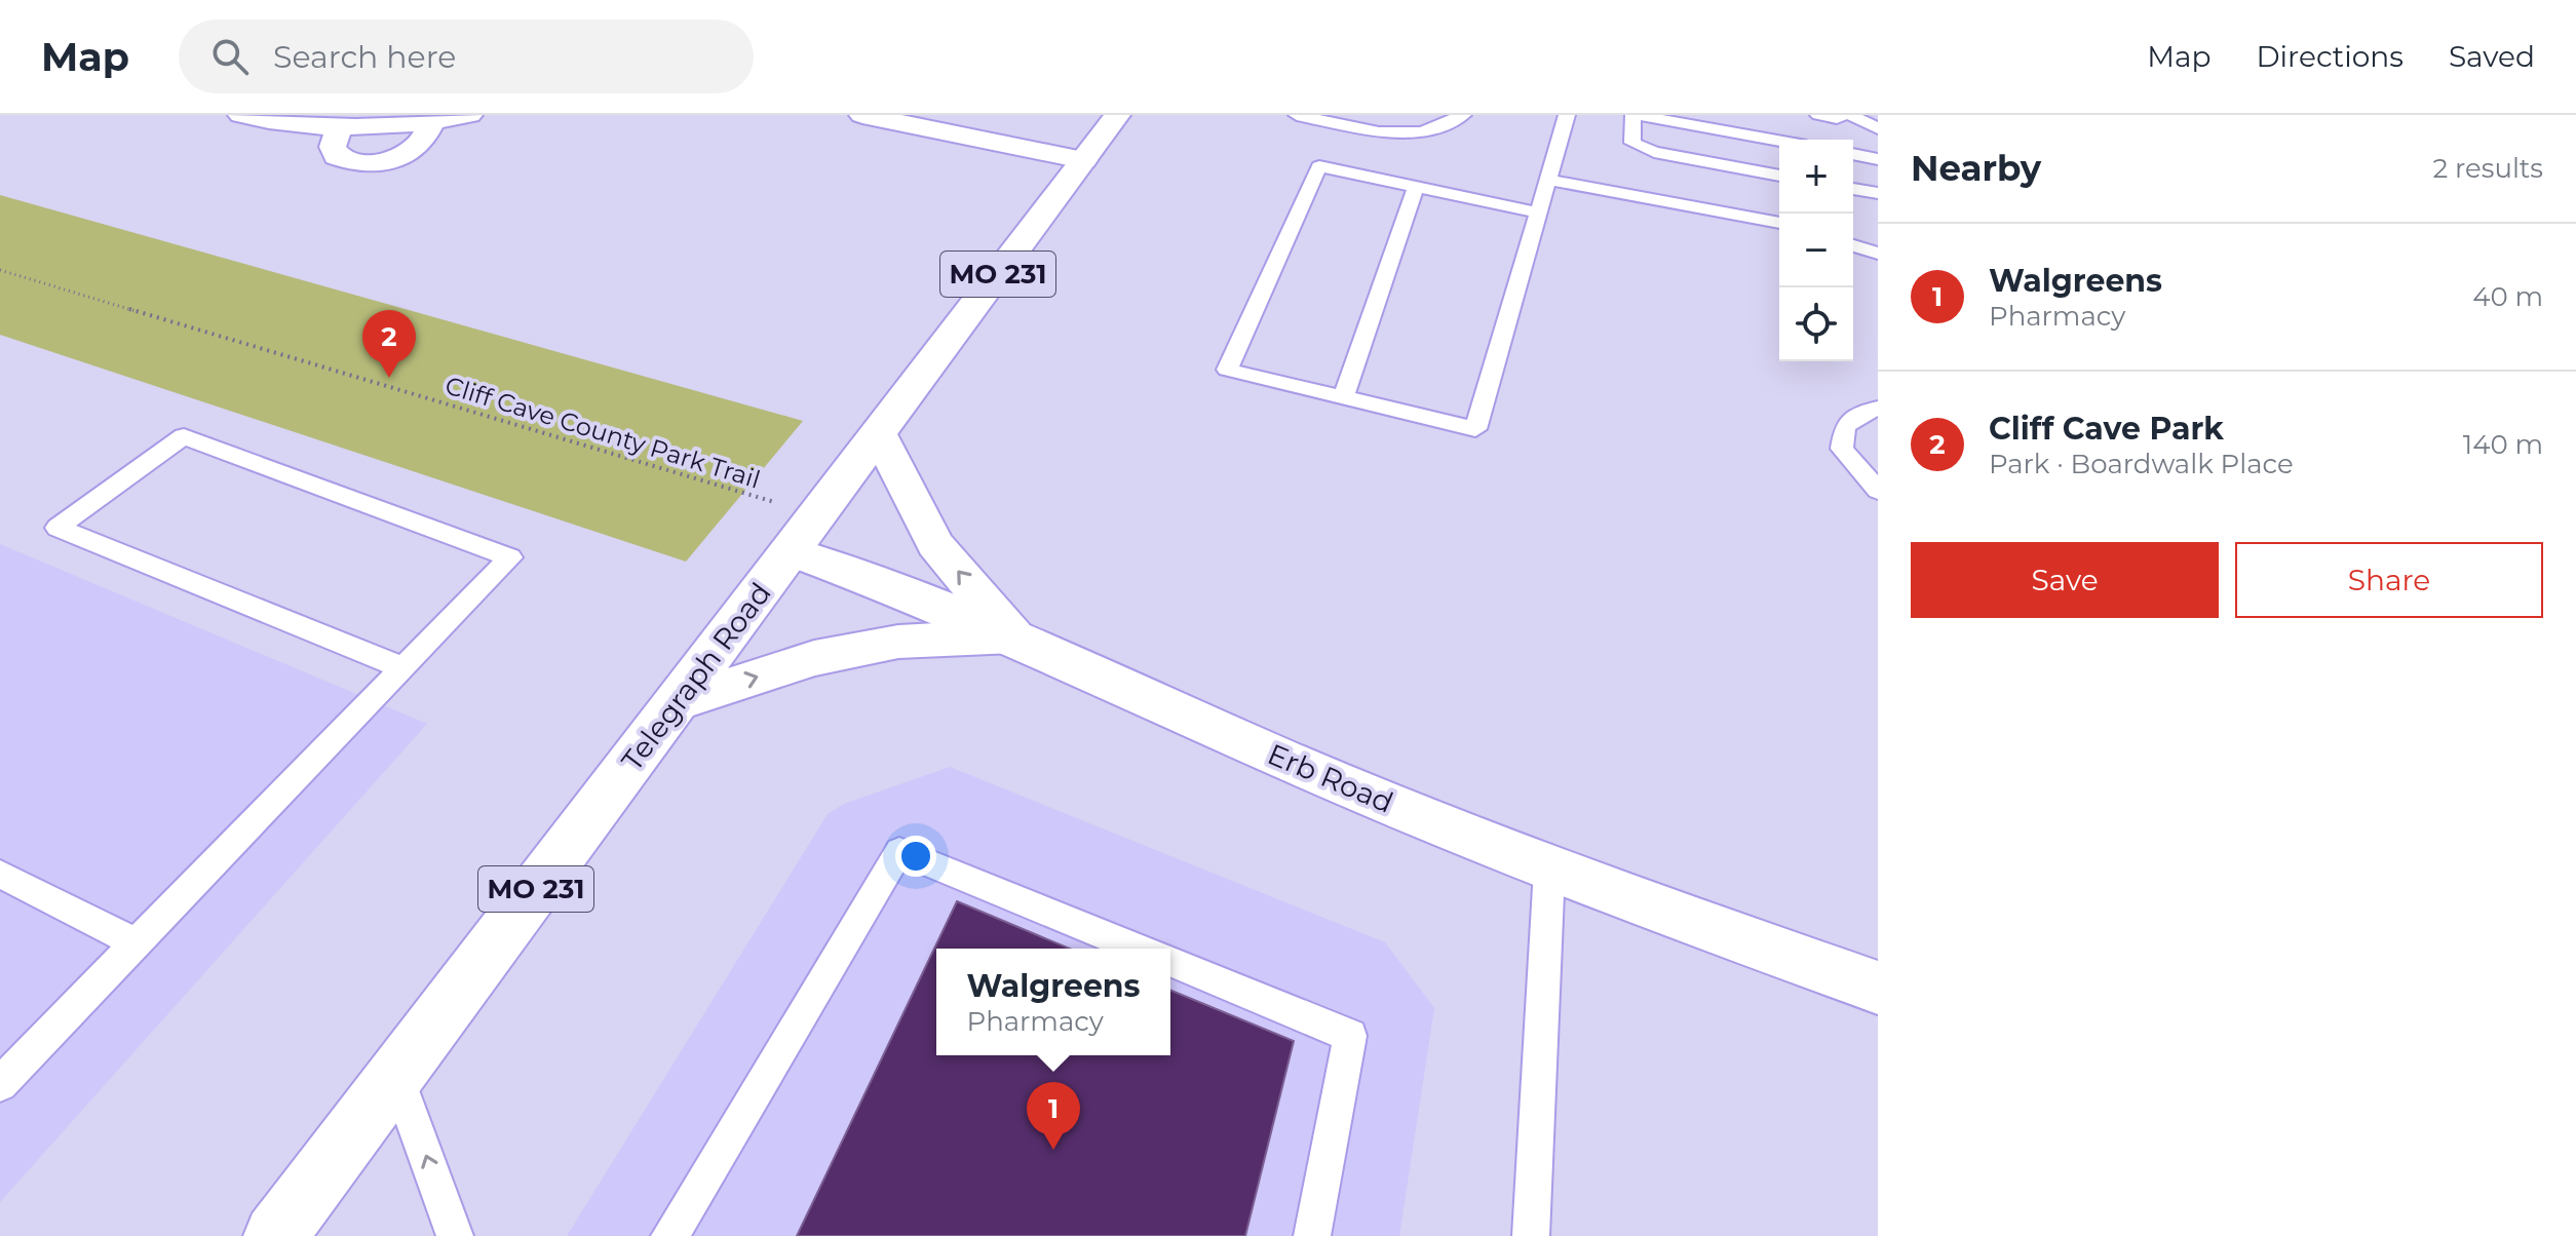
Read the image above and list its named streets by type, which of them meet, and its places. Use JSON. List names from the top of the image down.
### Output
{
  "streets": {
    "main road": ["MO 231", "Telegraph Road", "Erb Road"],
    "path": ["Cliff Cave County Park Trail"]
  },
  "crossings": [
    ["Cliff Cave County Park Trail", "Telegraph Road"],
    ["Telegraph Road", "Erb Road"]
  ],
  "page": {
    "header": "Map",
    "search": "Search here",
    "nav": ["Map", "Directions", "Saved"],
    "heading": ["Nearby", "2 results"],
    "map_buttons": ["+", "−"],
    "list": [
      {
        "mark": "1",
        "name": "Walgreens",
        "note": "Pharmacy",
        "value": "40 m"
      },
      {
        "mark": "2",
        "name": "Cliff Cave Park",
        "note": "Park · Boardwalk Place",
        "value": "140 m"
      }
    ],
    "pins": ["2", "1"],
    "buttons": ["Save", "Share"],
    "popup": ["Walgreens", "Pharmacy"]
  }
}
